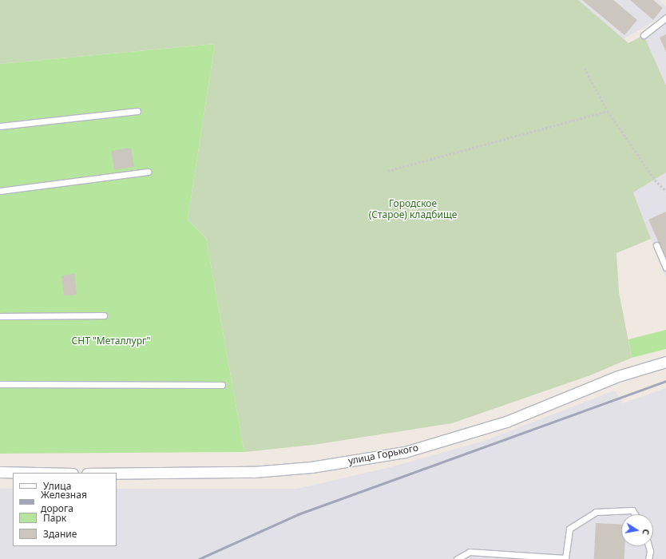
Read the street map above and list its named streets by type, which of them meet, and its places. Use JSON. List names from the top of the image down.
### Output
{
  "streets": {
    "street": ["улица Горького"]
  },
  "parks": ["Городское (Старое) кладбище", "СНТ \"Металлург\""],
  "legend": [
    "Улица",
    "Железная дорога",
    "Парк",
    "Здание"
  ],
  "north": "right"
}
